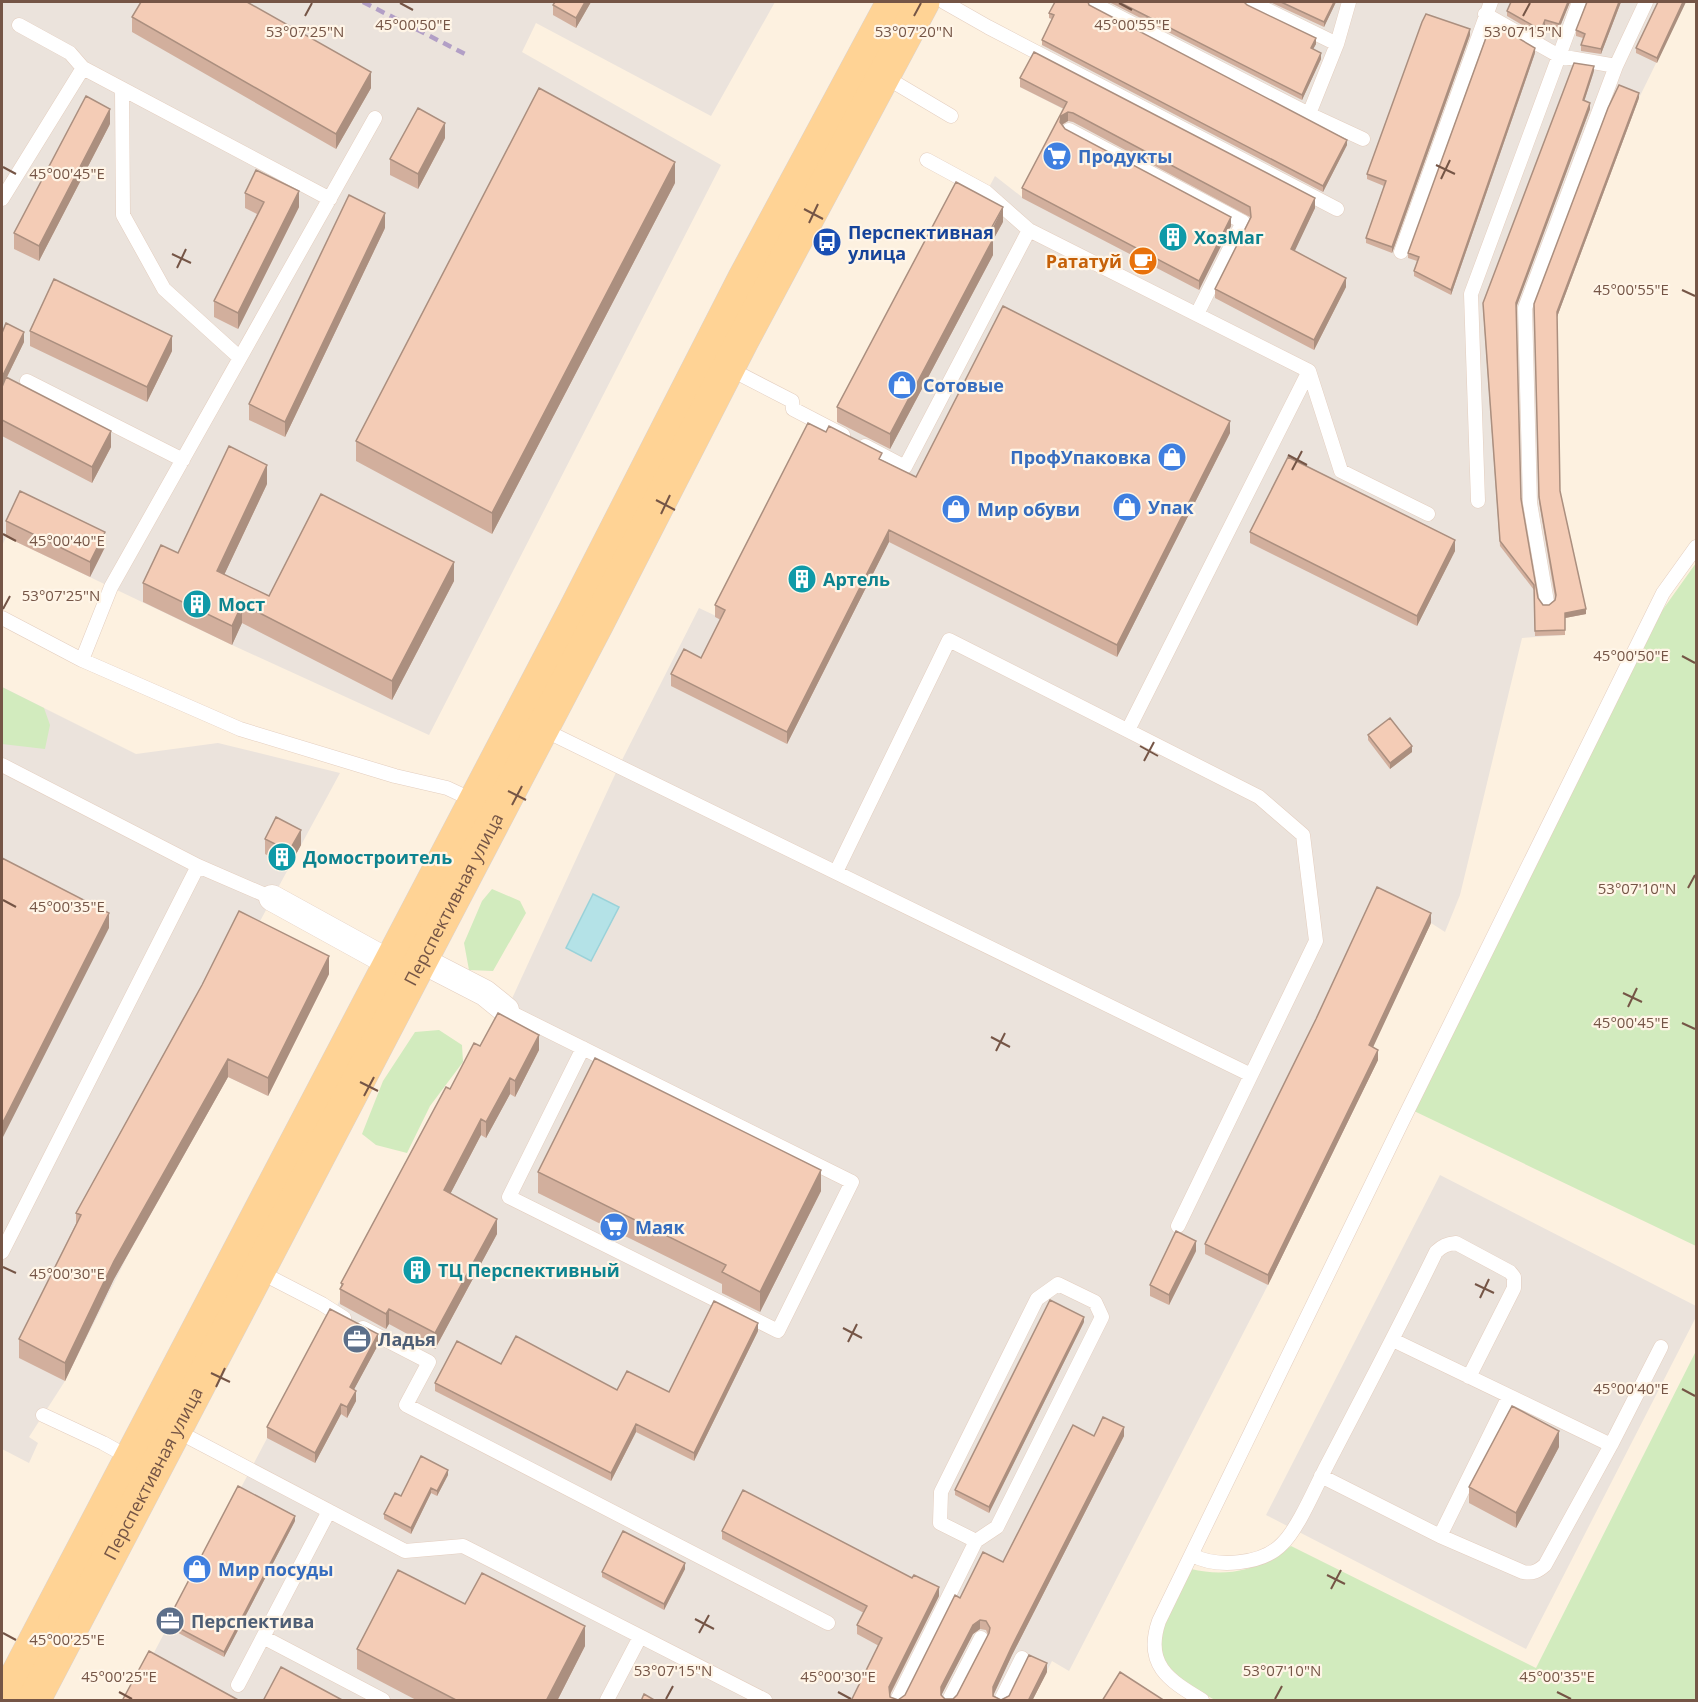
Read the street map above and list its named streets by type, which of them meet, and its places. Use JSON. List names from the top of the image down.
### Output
{
  "streets": {
    "main road": ["Перспективная улица"]
  },
  "places": {
    "supermarket": ["Продукты", "Маяк"],
    "building": [
      "ХозМаг",
      "Артель",
      "Мост",
      "Домостроитель",
      "ТЦ Перспективный"
    ],
    "bus stop": ["Перспективная улица"],
    "cafe": ["Рататуй"],
    "shop": [
      "Сотовые",
      "ПрофУпаковка",
      "Упак",
      "Мир обуви",
      "Мир посуды"
    ],
    "office": ["Ладья", "Перспектива"]
  },
  "coordinates": [
    "45°00'50\"E",
    "45°00'55\"E",
    "53°07'25\"N",
    "53°07'20\"N",
    "53°07'15\"N",
    "45°00'45\"E",
    "45°00'40\"E",
    "53°07'10\"N",
    "45°00'35\"E",
    "45°00'30\"E",
    "45°00'25\"E"
  ]
}
